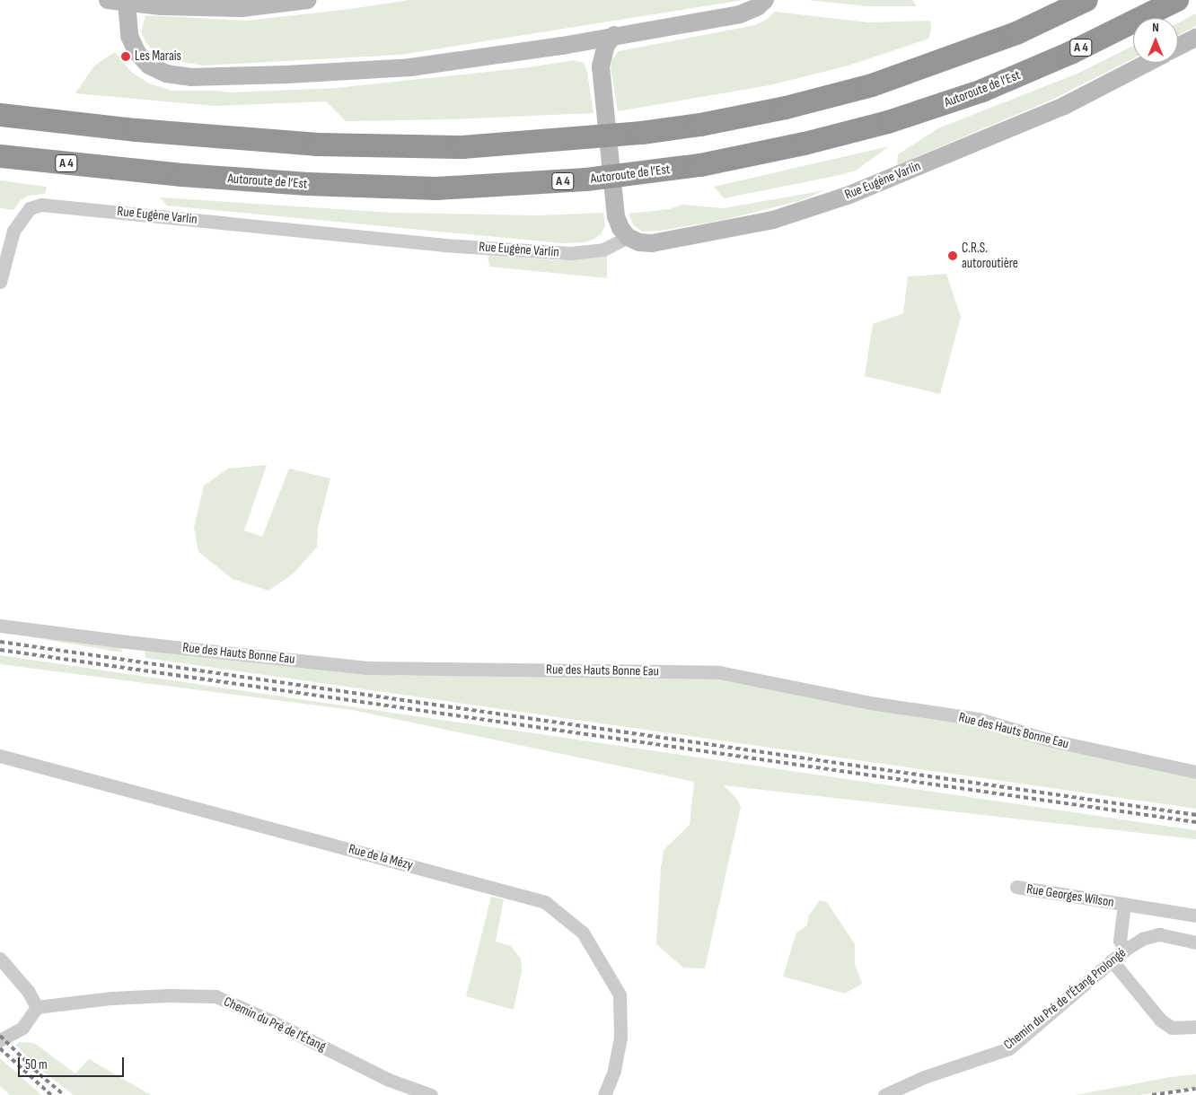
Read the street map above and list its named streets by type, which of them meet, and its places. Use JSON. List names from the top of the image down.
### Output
{
  "streets": {
    "highway": ["A 4", "Autoroute de l’Est"],
    "main road": ["Rue Eugène Varlin"],
    "street": [
      "Rue des Hauts Bonne Eau",
      "Rue de la Mézy",
      "Rue Georges Wilson",
      "Chemin du Pré de l'Étang Prolongé",
      "Chemin du Pré de l'Étang"
    ]
  },
  "crossings": [
    ["Rue Georges Wilson", "Chemin du Pré de l'Étang Prolongé"]
  ],
  "places": ["Les Marais", "C.R.S. autoroutière"],
  "scale_bar": "50 m",
  "north": "top"
}
